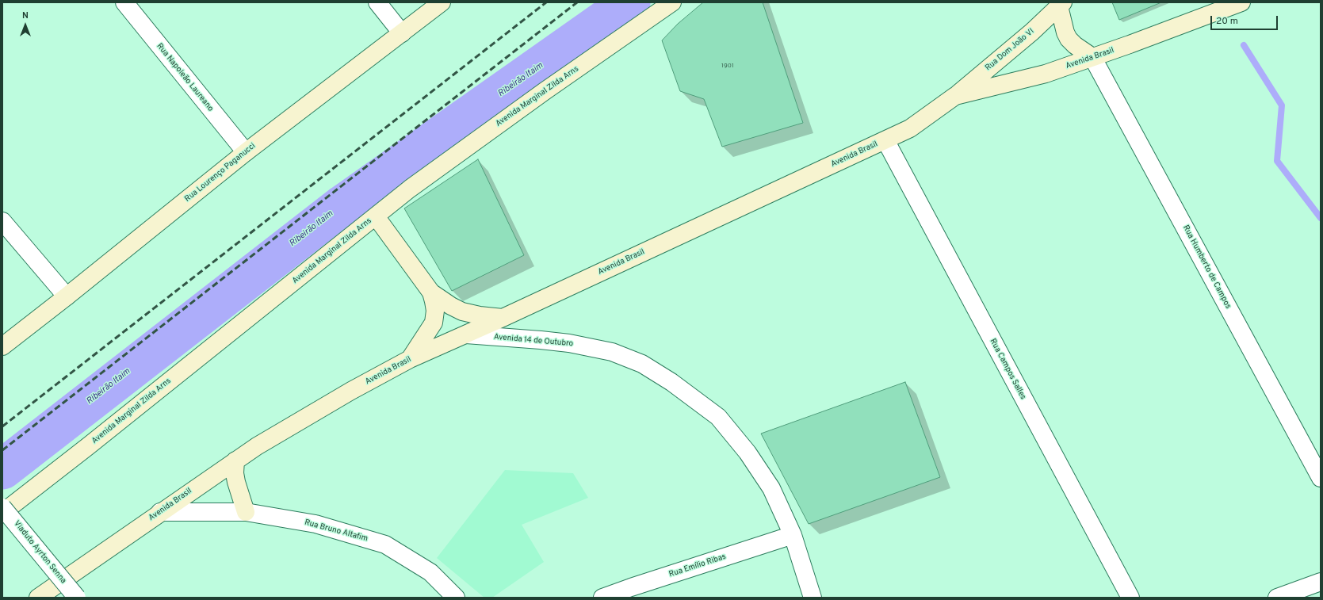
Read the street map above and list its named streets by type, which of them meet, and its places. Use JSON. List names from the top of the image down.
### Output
{
  "streets": {
    "main road": [
      "Rua Dom João VI",
      "Avenida Brasil",
      "Avenida Marginal Zilda Arns",
      "Rua Lourenço Paganucci"
    ],
    "street": [
      "Rua Napoleão Laureano",
      "Rua Humberto de Campos",
      "Avenida 14 de Outubro",
      "Rua Campos Salles",
      "Rua Bruno Altafim",
      "Viaduto Ayrton Senna",
      "Rua Emílio Ribas"
    ]
  },
  "crossings": [
    ["Rua Dom João VI", "Avenida Brasil"],
    ["Avenida Brasil", "Rua Humberto de Campos"],
    ["Avenida Brasil", "Avenida 14 de Outubro"],
    ["Avenida Brasil", "Rua Campos Salles"],
    ["Avenida Brasil", "Rua Bruno Altafim"],
    ["Rua Napoleão Laureano", "Rua Lourenço Paganucci"],
    ["Avenida 14 de Outubro", "Rua Emílio Ribas"]
  ],
  "water": ["Ribeirão Itaim"],
  "house_numbers": ["1901"],
  "scale_bar": "20 m",
  "north": "top"
}
